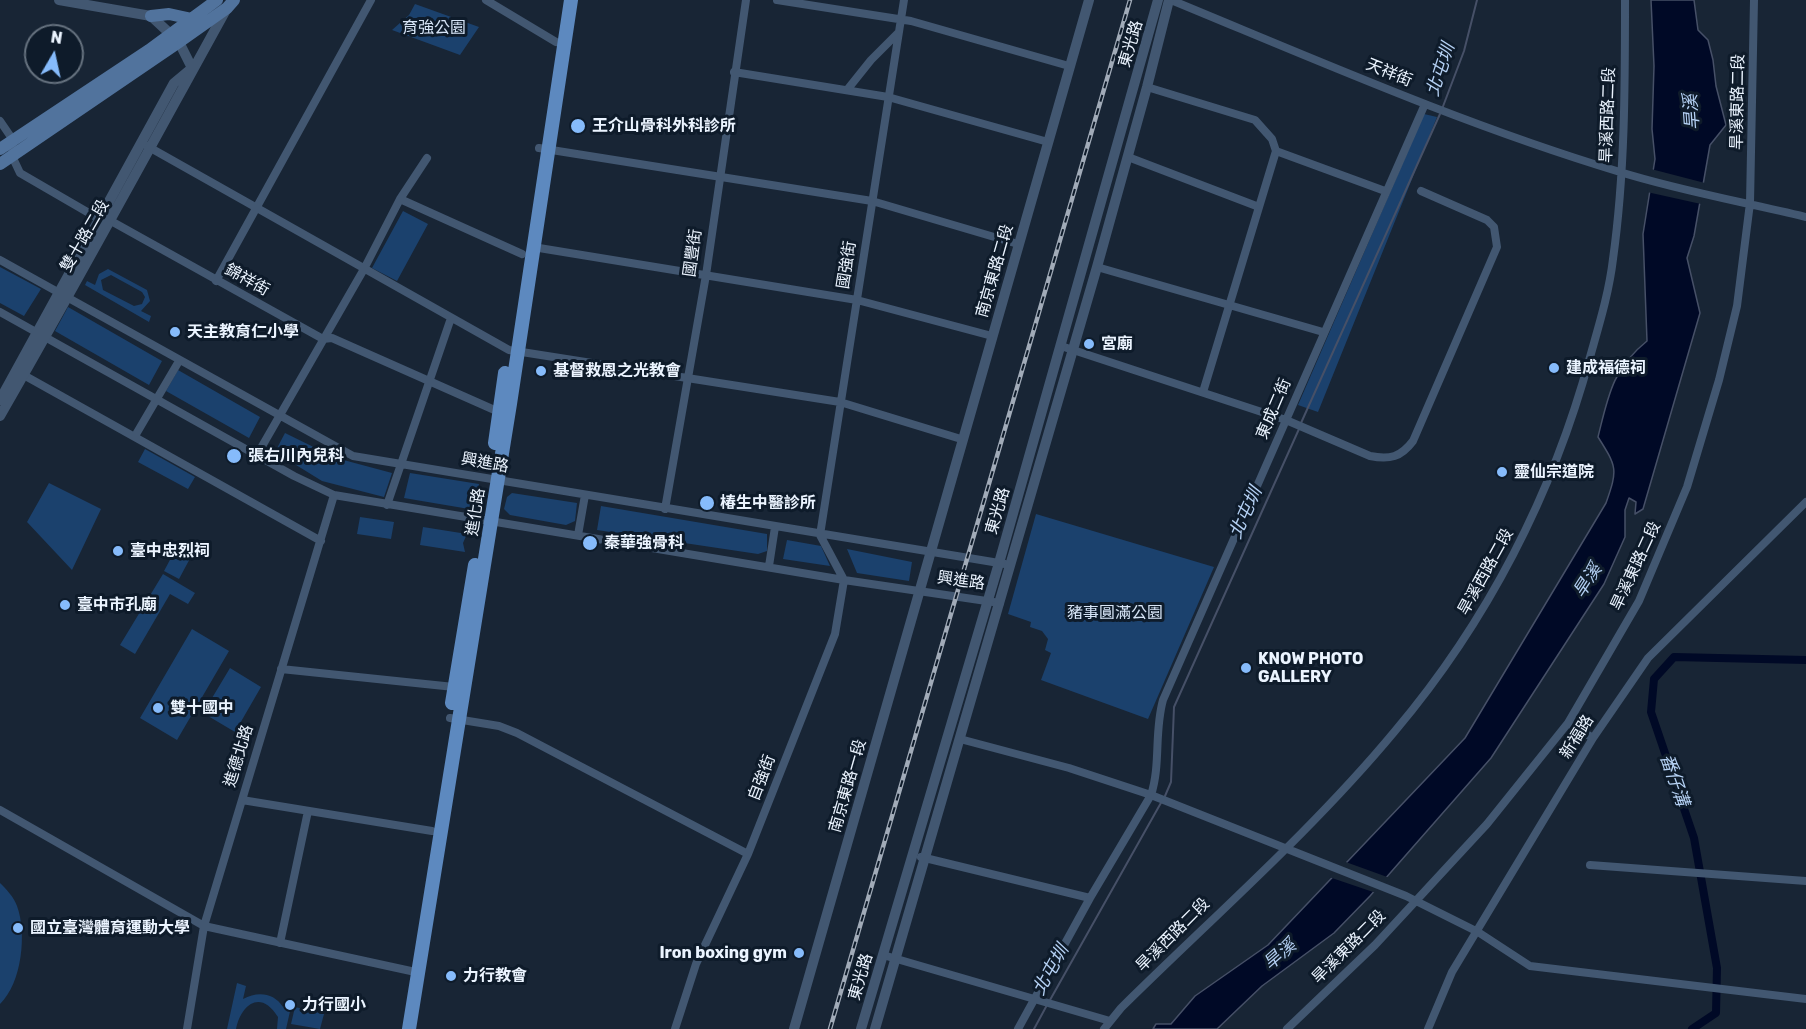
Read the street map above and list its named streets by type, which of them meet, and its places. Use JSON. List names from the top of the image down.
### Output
{
  "streets": {
    "main road": ["進化路"],
    "street": [
      "東光路",
      "天祥街",
      "旱溪東路二段",
      "旱溪西路二段",
      "雙十路二段",
      "國豐街",
      "國強街",
      "南京東路二段",
      "錦祥街",
      "東成二街",
      "興進路",
      "新福路",
      "進德北路",
      "自強街",
      "南京東路一段"
    ]
  },
  "crossings": [
    ["東光路", "天祥街"],
    ["東光路", "興進路"],
    ["天祥街", "旱溪東路二段"],
    ["天祥街", "旱溪西路二段"],
    ["天祥街", "東成二街"],
    ["雙十路二段", "錦祥街"],
    ["雙十路二段", "興進路"],
    ["國豐街", "興進路"],
    ["國強街", "興進路"],
    ["南京東路二段", "興進路"],
    ["南京東路二段", "南京東路一段"],
    ["錦祥街", "進化路"],
    ["興進路", "進化路"],
    ["興進路", "進德北路"],
    ["興進路", "自強街"],
    ["興進路", "南京東路一段"]
  ],
  "water": ["北屯圳", "旱溪", "番仔溝"],
  "parks": ["育強公園", "豬事圓滿公園"],
  "places": [
    "王介山骨科外科診所",
    "天主教育仁小學",
    "宮廟",
    "建成福德祠",
    "基督救恩之光教會",
    "張右川內兒科",
    "靈仙宗道院",
    "椿生中醫診所",
    "秦華強骨科",
    "臺中忠烈祠",
    "臺中市孔廟",
    "KNOW PHOTO GALLERY",
    "雙十國中",
    "國立臺灣體育運動大學",
    "Iron boxing gym",
    "力行教會",
    "力行國小"
  ],
  "north": "top"
}
